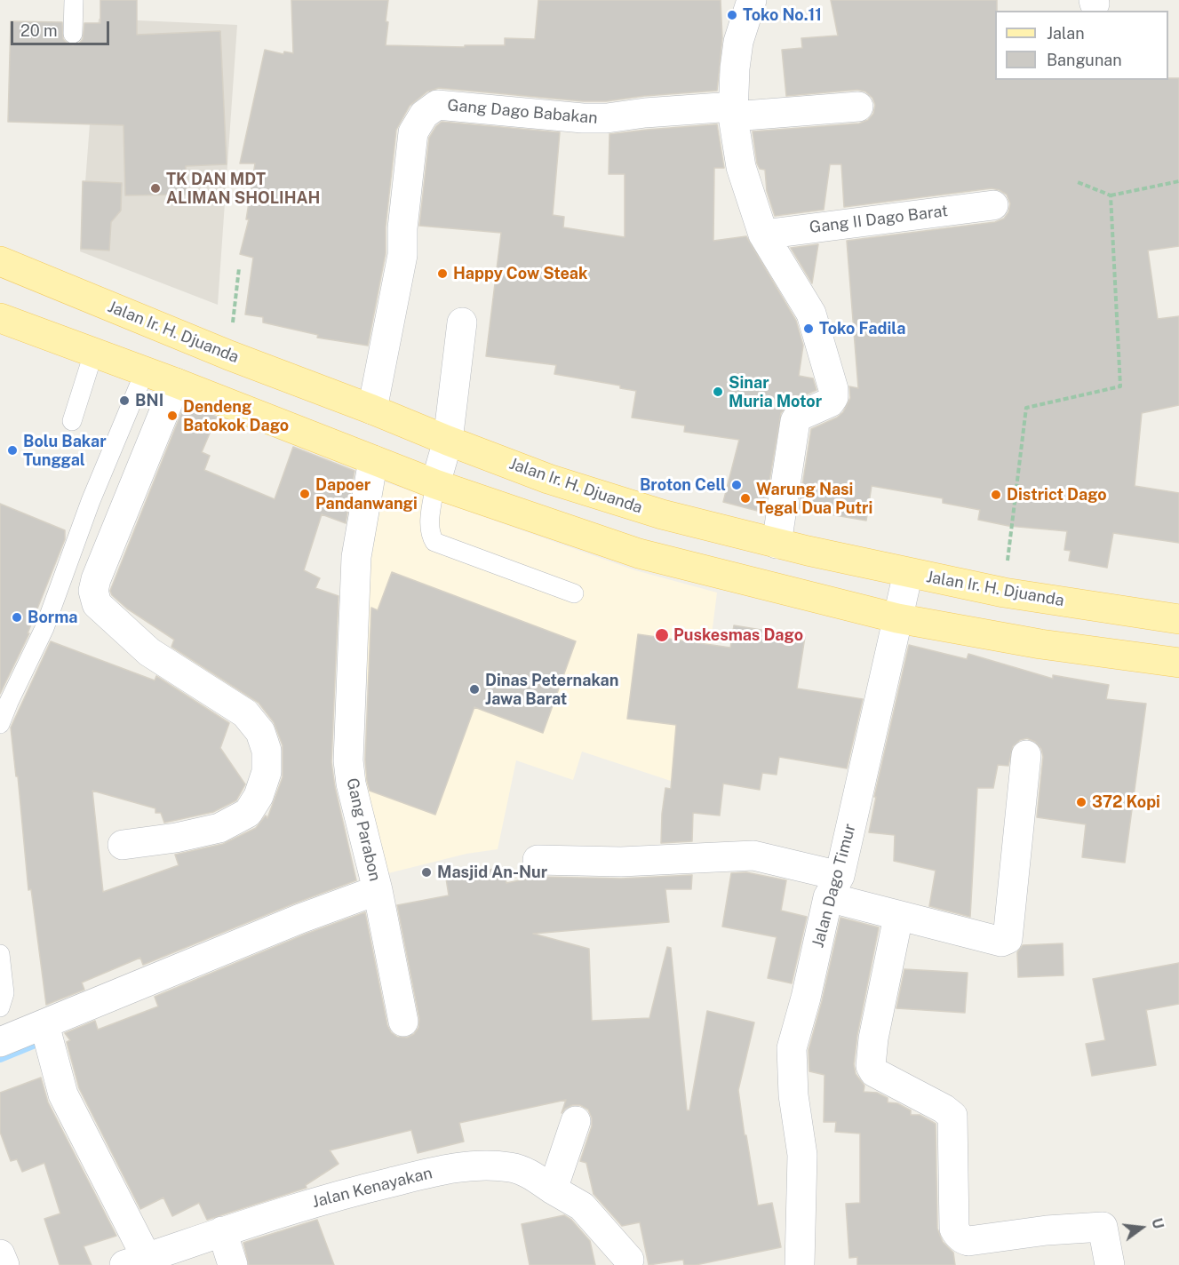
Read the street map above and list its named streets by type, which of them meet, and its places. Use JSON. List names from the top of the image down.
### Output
{
  "streets": {
    "main road": ["Jalan Ir. H. Djuanda"],
    "street": [
      "Gang Dago Babakan",
      "Gang II Dago Barat",
      "Gang Parabon",
      "Jalan Dago Timur",
      "Jalan Kenayakan"
    ]
  },
  "crossings": [
    ["Gang Dago Babakan", "Jalan Ir. H. Djuanda"],
    ["Jalan Ir. H. Djuanda", "Jalan Dago Timur"]
  ],
  "places": [
    "Toko No.11",
    "TK DAN MDT ALIMAN SHOLIHAH",
    "Happy Cow Steak",
    "Toko Fadila",
    "Sinar Muria Motor",
    "BNI",
    "Dendeng Batokok Dago",
    "Bolu Bakar Tunggal",
    "Broton Cell",
    "Dapoer Pandanwangi",
    "District Dago",
    "Warung Nasi Tegal Dua Putri",
    "Borma",
    "Puskesmas Dago",
    "Dinas Peternakan Jawa Barat",
    "372 Kopi",
    "Masjid An-Nur"
  ],
  "legend": ["Jalan", "Bangunan"],
  "scale_bar": "20 m",
  "north": "right"
}
